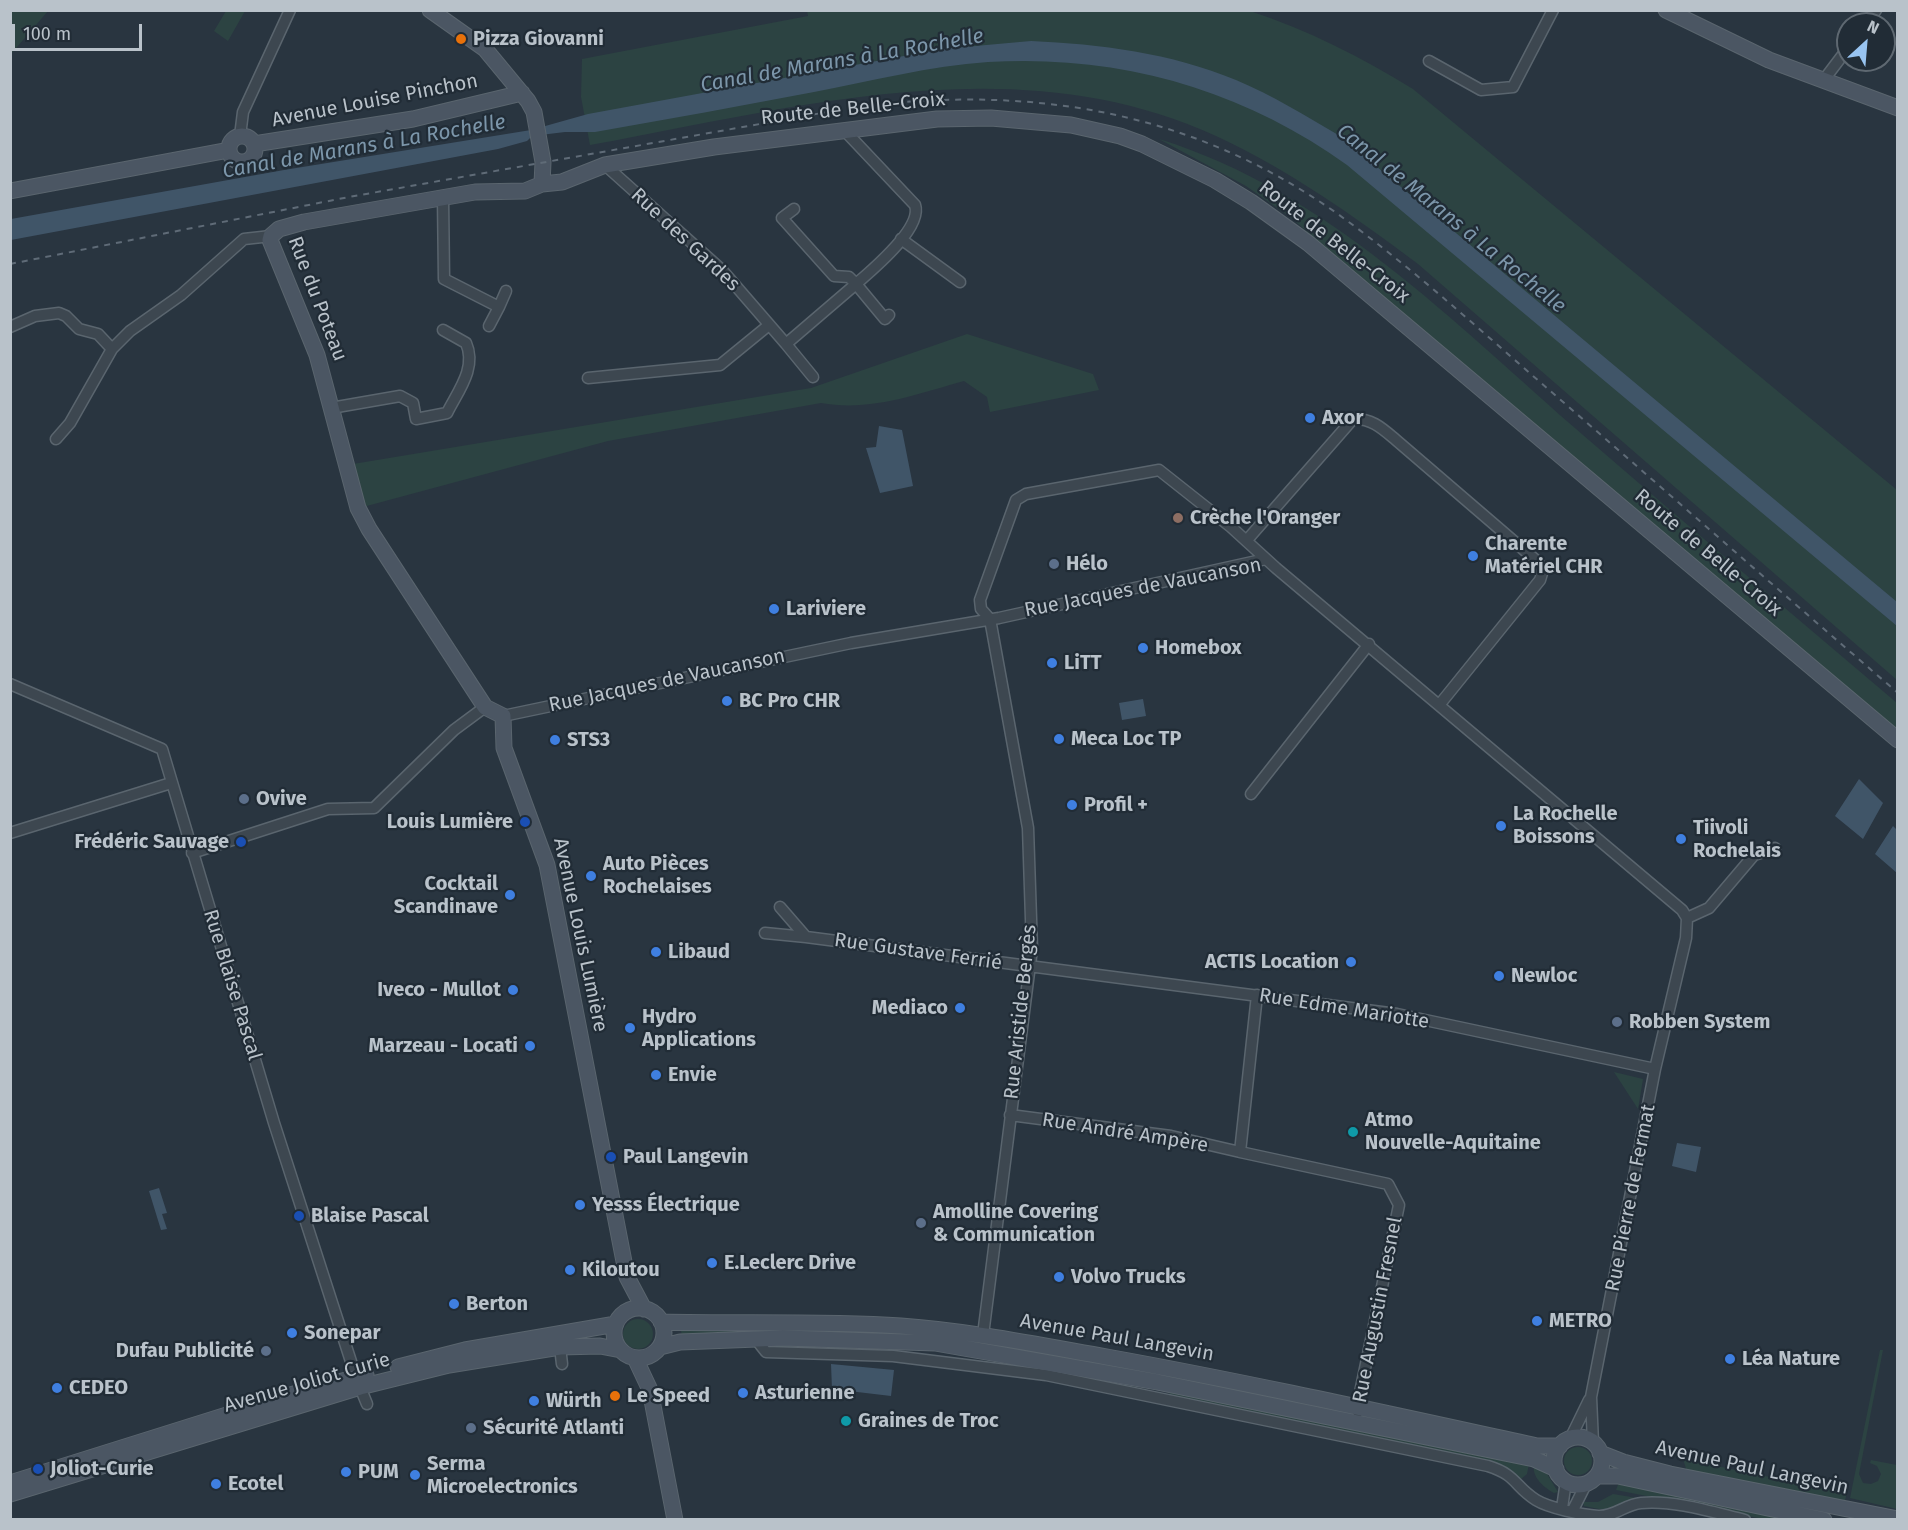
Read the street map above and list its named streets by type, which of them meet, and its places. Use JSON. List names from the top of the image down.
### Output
{
  "streets": {
    "street": [
      "Avenue Louise Pinchon",
      "Route de Belle-Croix",
      "Rue des Gardes",
      "Rue du Poteau",
      "Rue Jacques de Vaucanson",
      "Avenue Louis Lumière",
      "Rue Gustave Ferrié",
      "Rue Blaise Pascal",
      "Rue Edme Mariotte",
      "Rue Aristide Bergès",
      "Rue André Ampère",
      "Rue Pierre de Fermat",
      "Rue Augustin Fresnel",
      "Avenue Paul Langevin",
      "Avenue Joliot Curie"
    ]
  },
  "crossings": [
    ["Route de Belle-Croix", "Rue des Gardes"],
    ["Route de Belle-Croix", "Rue du Poteau"],
    ["Rue Jacques de Vaucanson", "Avenue Louis Lumière"],
    ["Rue Jacques de Vaucanson", "Rue Aristide Bergès"],
    ["Avenue Louis Lumière", "Avenue Paul Langevin"],
    ["Avenue Louis Lumière", "Avenue Joliot Curie"],
    ["Rue Gustave Ferrié", "Rue Edme Mariotte"],
    ["Rue Gustave Ferrié", "Rue Aristide Bergès"],
    ["Rue Blaise Pascal", "Avenue Joliot Curie"],
    ["Rue Edme Mariotte", "Rue Aristide Bergès"],
    ["Rue Edme Mariotte", "Rue Pierre de Fermat"],
    ["Rue Aristide Bergès", "Rue André Ampère"],
    ["Rue Aristide Bergès", "Avenue Paul Langevin"],
    ["Rue André Ampère", "Rue Augustin Fresnel"],
    ["Rue Pierre de Fermat", "Avenue Paul Langevin"],
    ["Rue Augustin Fresnel", "Avenue Paul Langevin"],
    ["Avenue Paul Langevin", "Avenue Joliot Curie"]
  ],
  "water": ["Canal de Marans à La Rochelle"],
  "places": [
    "Pizza Giovanni",
    "Axor",
    "Crèche l'Oranger",
    "Charente Matériel CHR",
    "Hélo",
    "Lariviere",
    "Homebox",
    "LiTT",
    "BC Pro CHR",
    "Meca Loc TP",
    "STS3",
    "Ovive",
    "Profil +",
    "Louis Lumière",
    "La Rochelle Boissons",
    "Tiivoli Rochelais",
    "Frédéric Sauvage",
    "Auto Pièces Rochelaises",
    "Cocktail Scandinave",
    "Libaud",
    "ACTIS Location",
    "Newloc",
    "Iveco - Mullot",
    "Mediaco",
    "Robben System",
    "Hydro Applications",
    "Marzeau - Locati",
    "Envie",
    "Atmo Nouvelle-Aquitaine",
    "Paul Langevin",
    "Yesss Électrique",
    "Blaise Pascal",
    "Amolline Covering & Communication",
    "E.Leclerc Drive",
    "Kiloutou",
    "Volvo Trucks",
    "Berton",
    "METRO",
    "Sonepar",
    "Dufau Publicité",
    "Léa Nature",
    "CEDEO",
    "Asturienne",
    "Le Speed",
    "Würth",
    "Graines de Troc",
    "Sécurité Atlanti",
    "Joliot-Curie",
    "PUM",
    "Serma Microelectronics",
    "Ecotel"
  ],
  "scale_bar": "100 m",
  "north": "top right"
}
